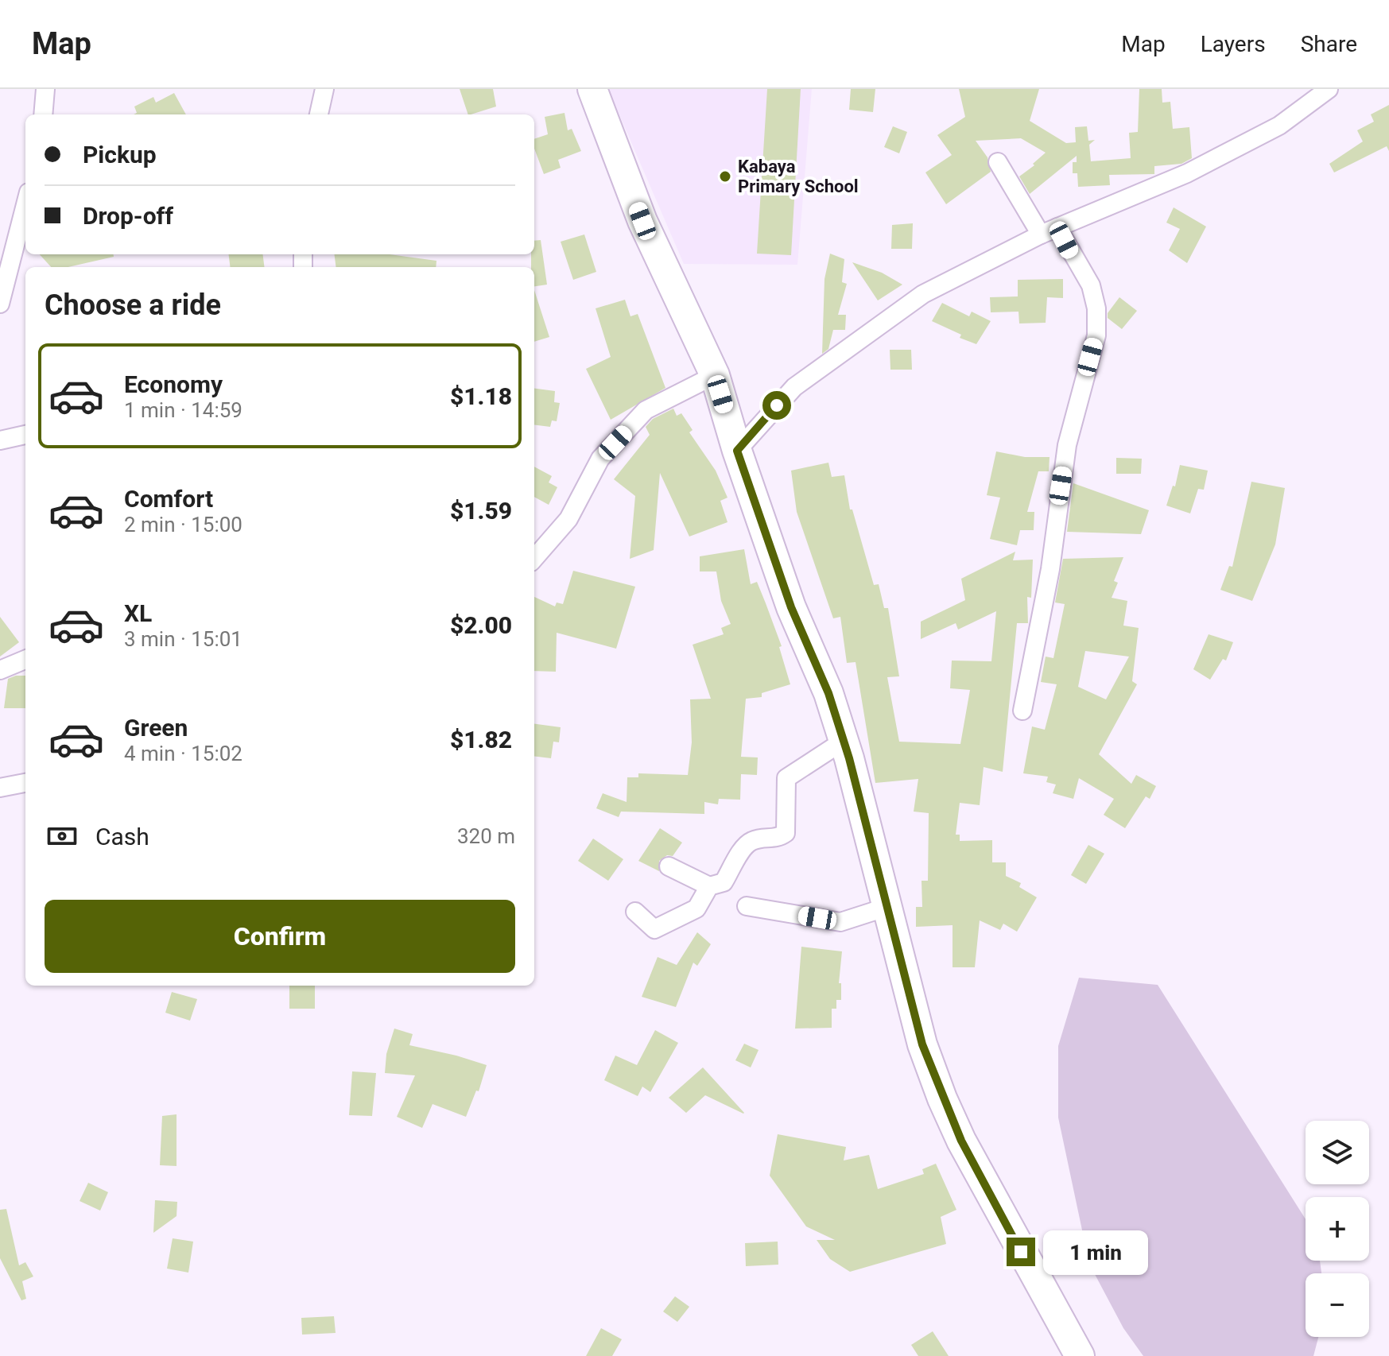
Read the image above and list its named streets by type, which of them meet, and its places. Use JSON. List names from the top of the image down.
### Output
{
  "places": ["Kabaya Primary School"],
  "page": {
    "header": "Map",
    "nav": ["Map", "Layers", "Share"],
    "banner": ["Pickup", "Drop-off"],
    "heading": "Choose a ride",
    "list": [
      {
        "name": "Economy",
        "note": "1 min · 14:59",
        "value": "$1.18"
      },
      {
        "name": "Comfort",
        "note": "2 min · 15:00",
        "value": "$1.59"
      },
      {
        "name": "XL",
        "note": "3 min · 15:01",
        "value": "$2.00"
      },
      {
        "name": "Green",
        "note": "4 min · 15:02",
        "value": "$1.82"
      }
    ],
    "pay": ["Cash", "320 m"],
    "buttons": "Confirm",
    "map_buttons": ["+", "−"],
    "bubble": "1 min"
  }
}
